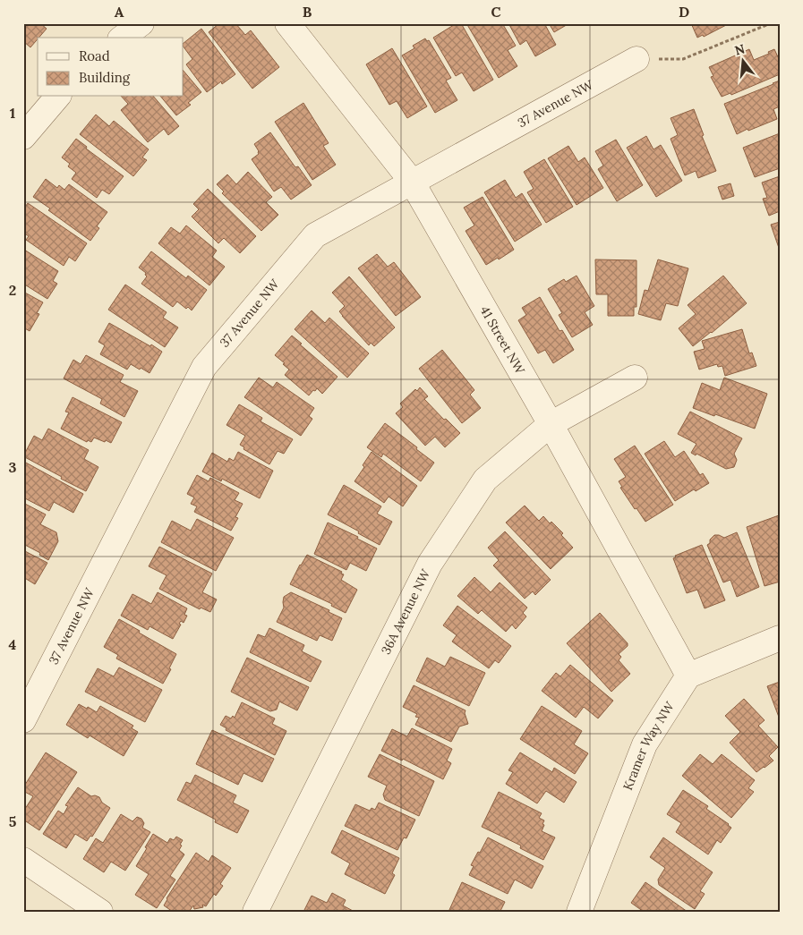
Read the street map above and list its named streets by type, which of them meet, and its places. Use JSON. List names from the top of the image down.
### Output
{
  "streets": {
    "street": [
      "37 Avenue NW",
      "41 Street NW",
      "36A Avenue NW",
      "Kramer Way NW"
    ]
  },
  "crossings": [
    ["37 Avenue NW", "41 Street NW"],
    ["41 Street NW", "36A Avenue NW"],
    ["41 Street NW", "Kramer Way NW"]
  ],
  "legend": ["Road", "Building"],
  "north": "top",
  "grid": {
    "columns": [
      "A",
      "B",
      "C",
      "D"
    ],
    "rows": [
      "1",
      "2",
      "3",
      "4",
      "5"
    ]
  }
}
